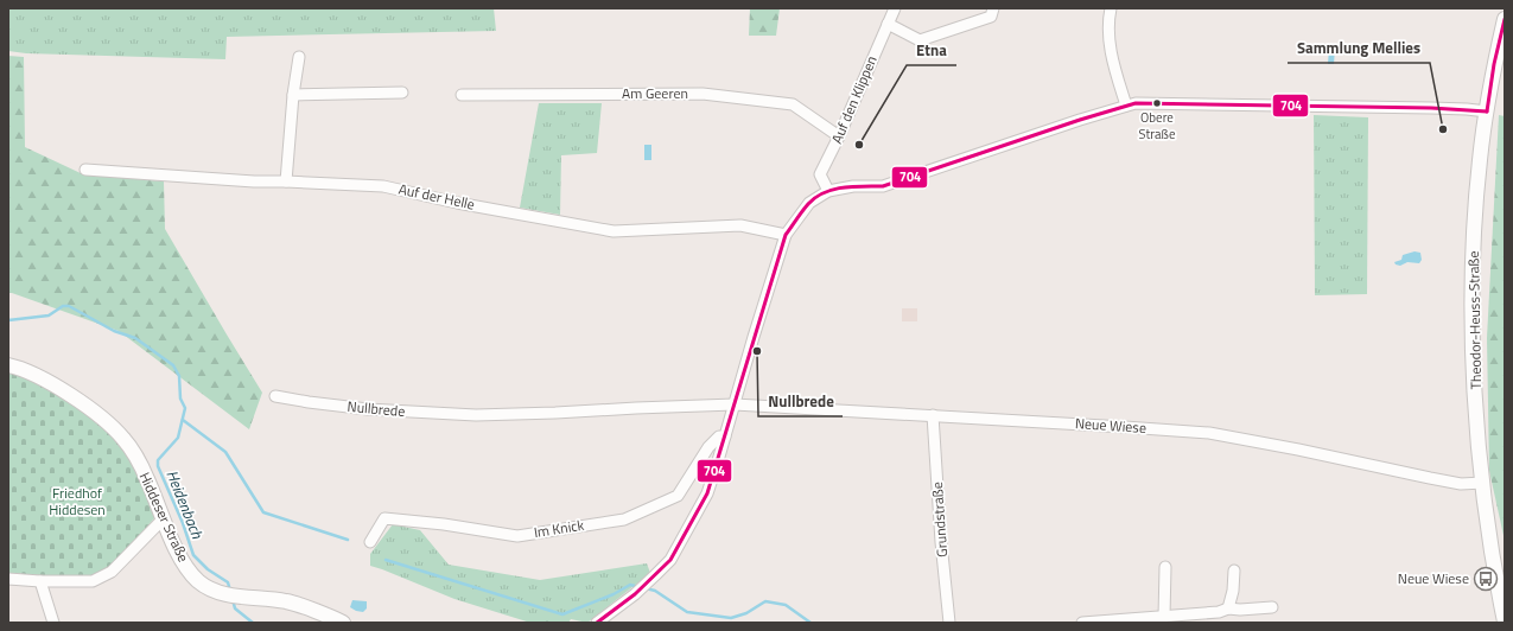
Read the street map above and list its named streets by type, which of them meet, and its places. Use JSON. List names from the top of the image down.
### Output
{
  "streets": {
    "main road": ["Theodor-Heuss-Straße", "Hiddeser Straße"],
    "street": [
      "Am Geeren",
      "Auf den Klippen",
      "Auf der Helle",
      "Nullbrede",
      "Neue Wiese",
      "Grundstraße",
      "Im Knick"
    ]
  },
  "crossings": [
    ["Am Geeren", "Auf den Klippen"],
    ["Theodor-Heuss-Straße", "Neue Wiese"],
    ["Nullbrede", "Neue Wiese"],
    ["Neue Wiese", "Grundstraße"]
  ],
  "water": ["Heidenbach"],
  "parks": ["Friedhof Hiddesen"],
  "places": {
    "other": [
      "Obere Straße",
      "Sammlung Mellies",
      "Etna",
      "Nullbrede"
    ],
    "bus stop": ["Neue Wiese"]
  },
  "lines": ["transit line 704"]
}
